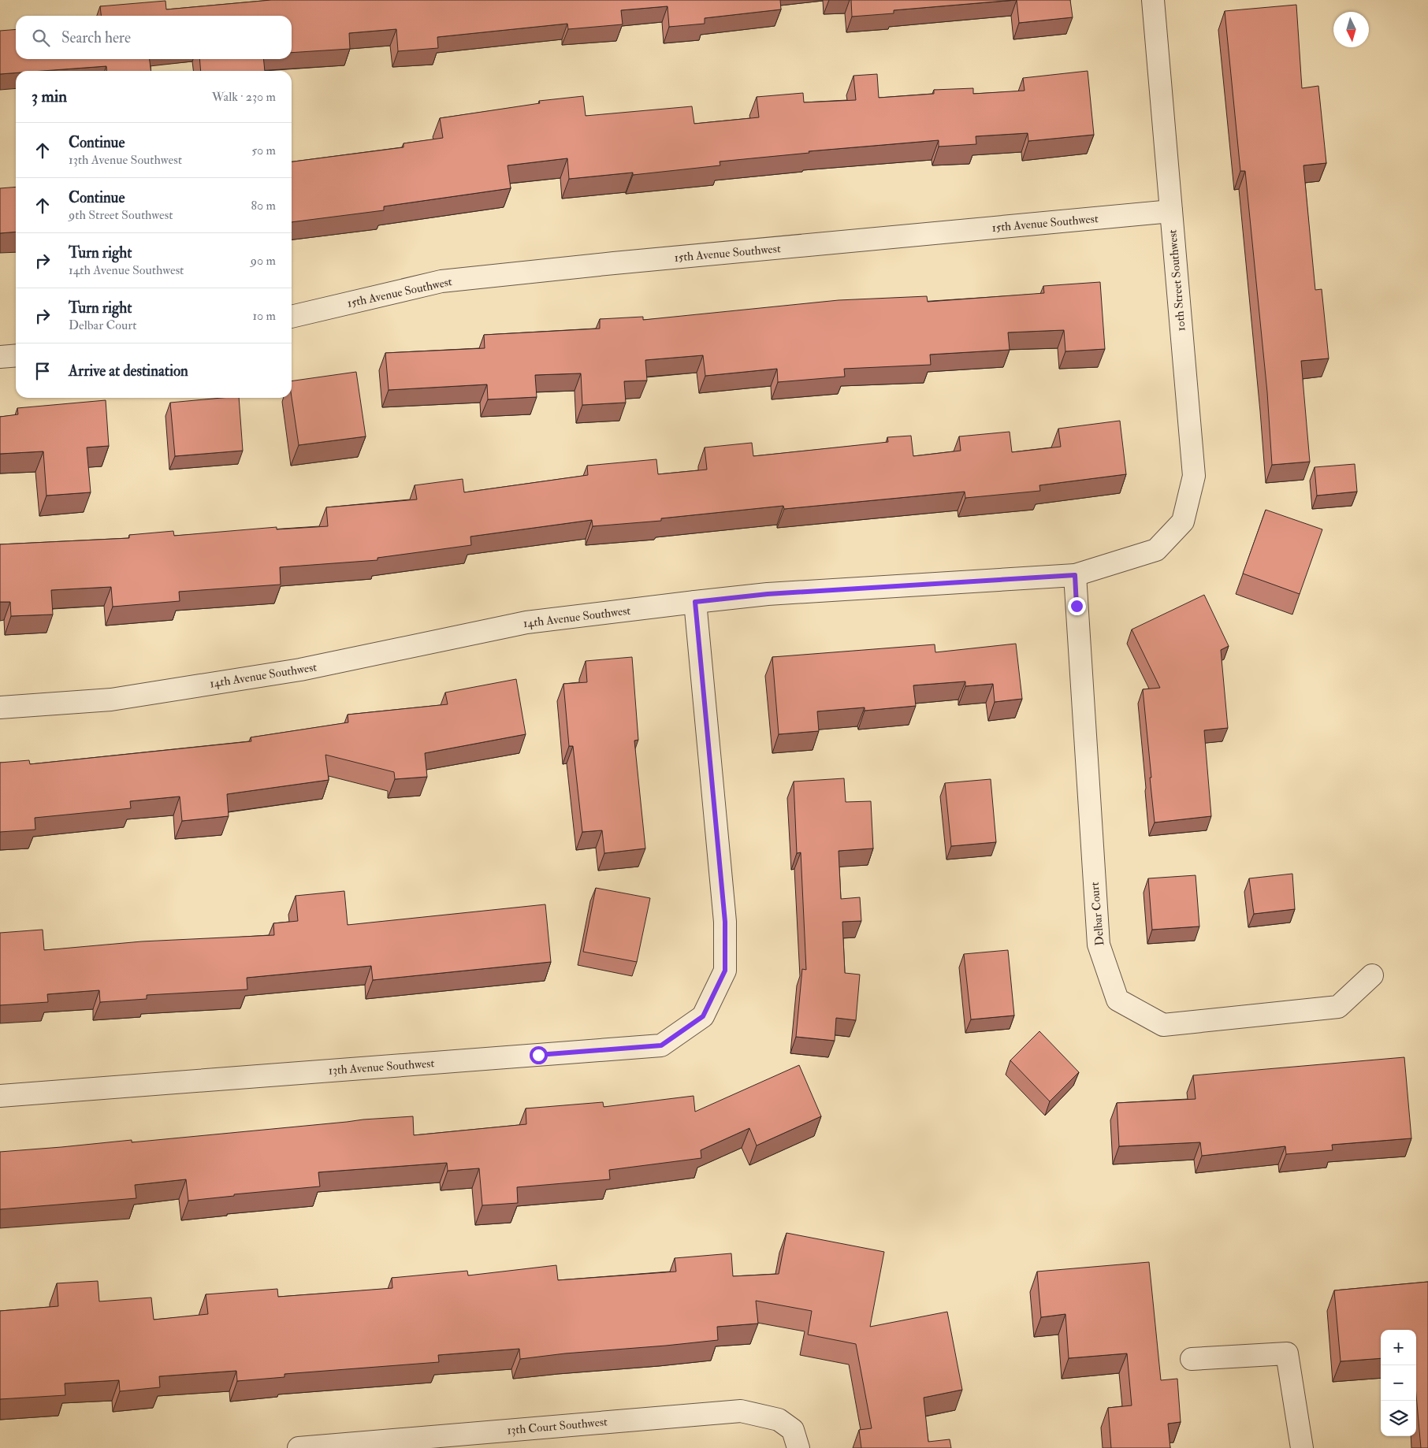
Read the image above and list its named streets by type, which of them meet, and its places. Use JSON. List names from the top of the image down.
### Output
{
  "streets": {
    "street": [
      "15th Avenue Southwest",
      "10th Street Southwest",
      "14th Avenue Southwest",
      "Delbar Court",
      "13th Avenue Southwest",
      "13th Court Southwest"
    ]
  },
  "crossings": [
    ["15th Avenue Southwest", "10th Street Southwest"],
    ["10th Street Southwest", "14th Avenue Southwest"],
    ["14th Avenue Southwest", "Delbar Court"],
    ["14th Avenue Southwest", "13th Avenue Southwest"]
  ],
  "north": "bottom",
  "page": {
    "search": "Search here",
    "heading": ["3 min", "Walk · 230 m"],
    "list": [
      ["Continue", "13th Avenue Southwest", "50 m"],
      ["Continue", "9th Street Southwest", "80 m"],
      ["Turn right", "14th Avenue Southwest", "90 m"],
      ["Turn right", "Delbar Court", "10 m"],
      "Arrive at destination"
    ],
    "map_buttons": ["+", "−"]
  }
}
